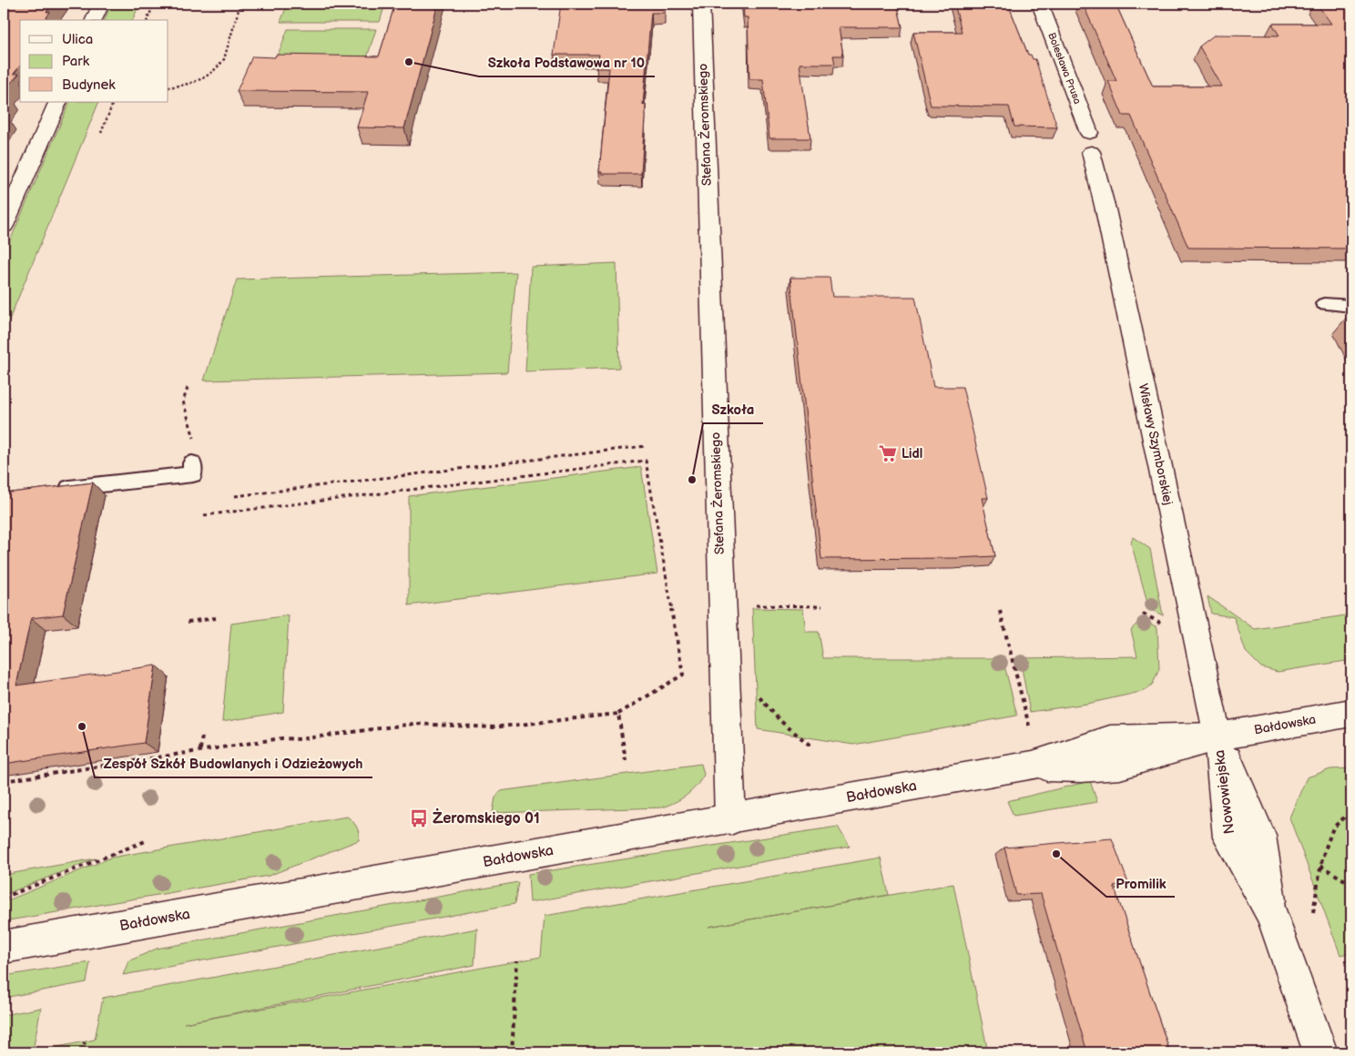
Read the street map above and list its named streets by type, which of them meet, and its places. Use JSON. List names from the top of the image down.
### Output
{
  "streets": {
    "street": [
      "Bolesława Prusa",
      "Stefana Żeromskiego",
      "Wisławy Szymborskiej",
      "Bałdowska",
      "Nowowiejska"
    ]
  },
  "crossings": [
    ["Bolesława Prusa", "Wisławy Szymborskiej"],
    ["Stefana Żeromskiego", "Bałdowska"],
    ["Wisławy Szymborskiej", "Bałdowska"],
    ["Wisławy Szymborskiej", "Nowowiejska"],
    ["Bałdowska", "Nowowiejska"]
  ],
  "places": {
    "other": [
      "Szkoła Podstawowa nr 10",
      "Szkoła",
      "Zespół Szkół Budowlanych i Odzieżowych",
      "Promilik"
    ],
    "supermarket": ["Lidl"],
    "bus stop": ["Żeromskiego 01"]
  },
  "legend": ["Ulica", "Park", "Budynek"]
}
